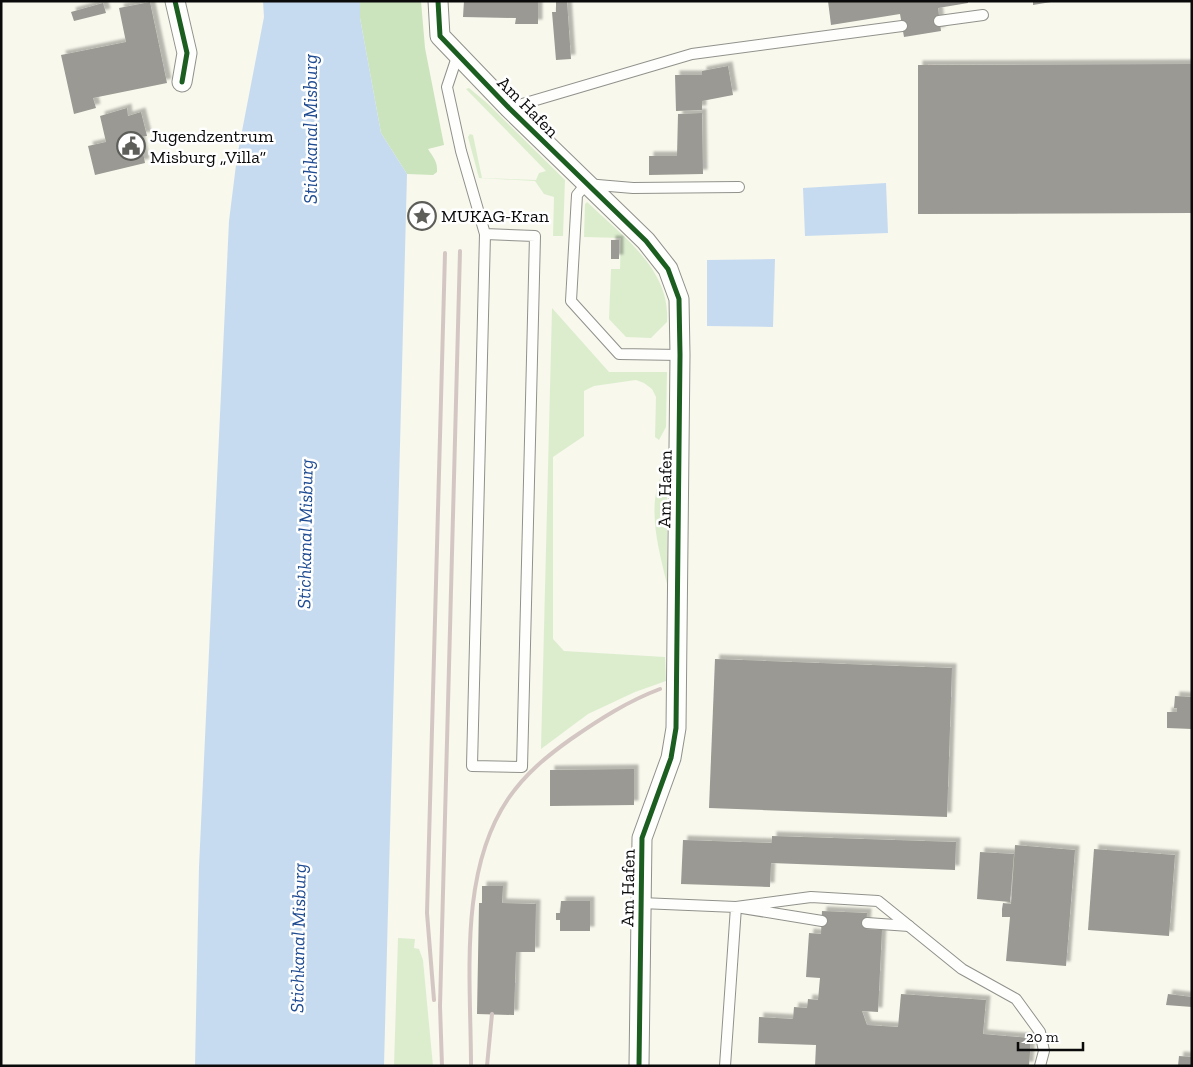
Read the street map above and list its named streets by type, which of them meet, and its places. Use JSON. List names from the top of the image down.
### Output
{
  "streets": {
    "street": ["Am Hafen"]
  },
  "water": ["Stichkanal Misburg"],
  "places": {
    "public building": ["Jugendzentrum Misburg „Villa“"],
    "place": ["MUKAG-Kran"]
  },
  "scale_bar": "20 m"
}
